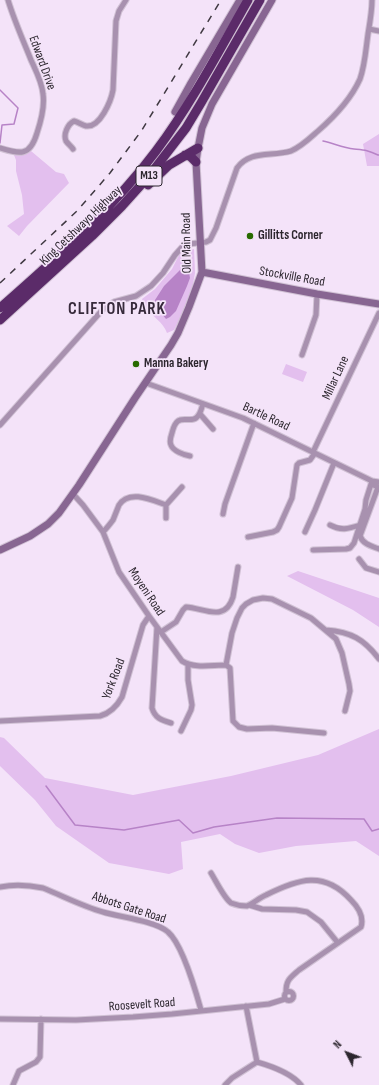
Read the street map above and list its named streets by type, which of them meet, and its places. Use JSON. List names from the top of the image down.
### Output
{
  "streets": {
    "highway": ["M13", "King Cetshwayo Highway"],
    "street": [
      "Edward Drive",
      "Old Main Road",
      "Stockville Road",
      "Millar Lane",
      "Bartle Road",
      "Moyeni Road",
      "York Road",
      "Abbots Gate Road",
      "Roosevelt Road"
    ]
  },
  "crossings": [
    ["Old Main Road", "Stockville Road"],
    ["Old Main Road", "Bartle Road"],
    ["Old Main Road", "Moyeni Road"],
    ["Millar Lane", "Bartle Road"],
    ["Moyeni Road", "York Road"],
    ["Abbots Gate Road", "Roosevelt Road"]
  ],
  "districts": ["CLIFTON PARK"],
  "places": ["Gillitts Corner", "Manna Bakery"],
  "north": "top left"
}
